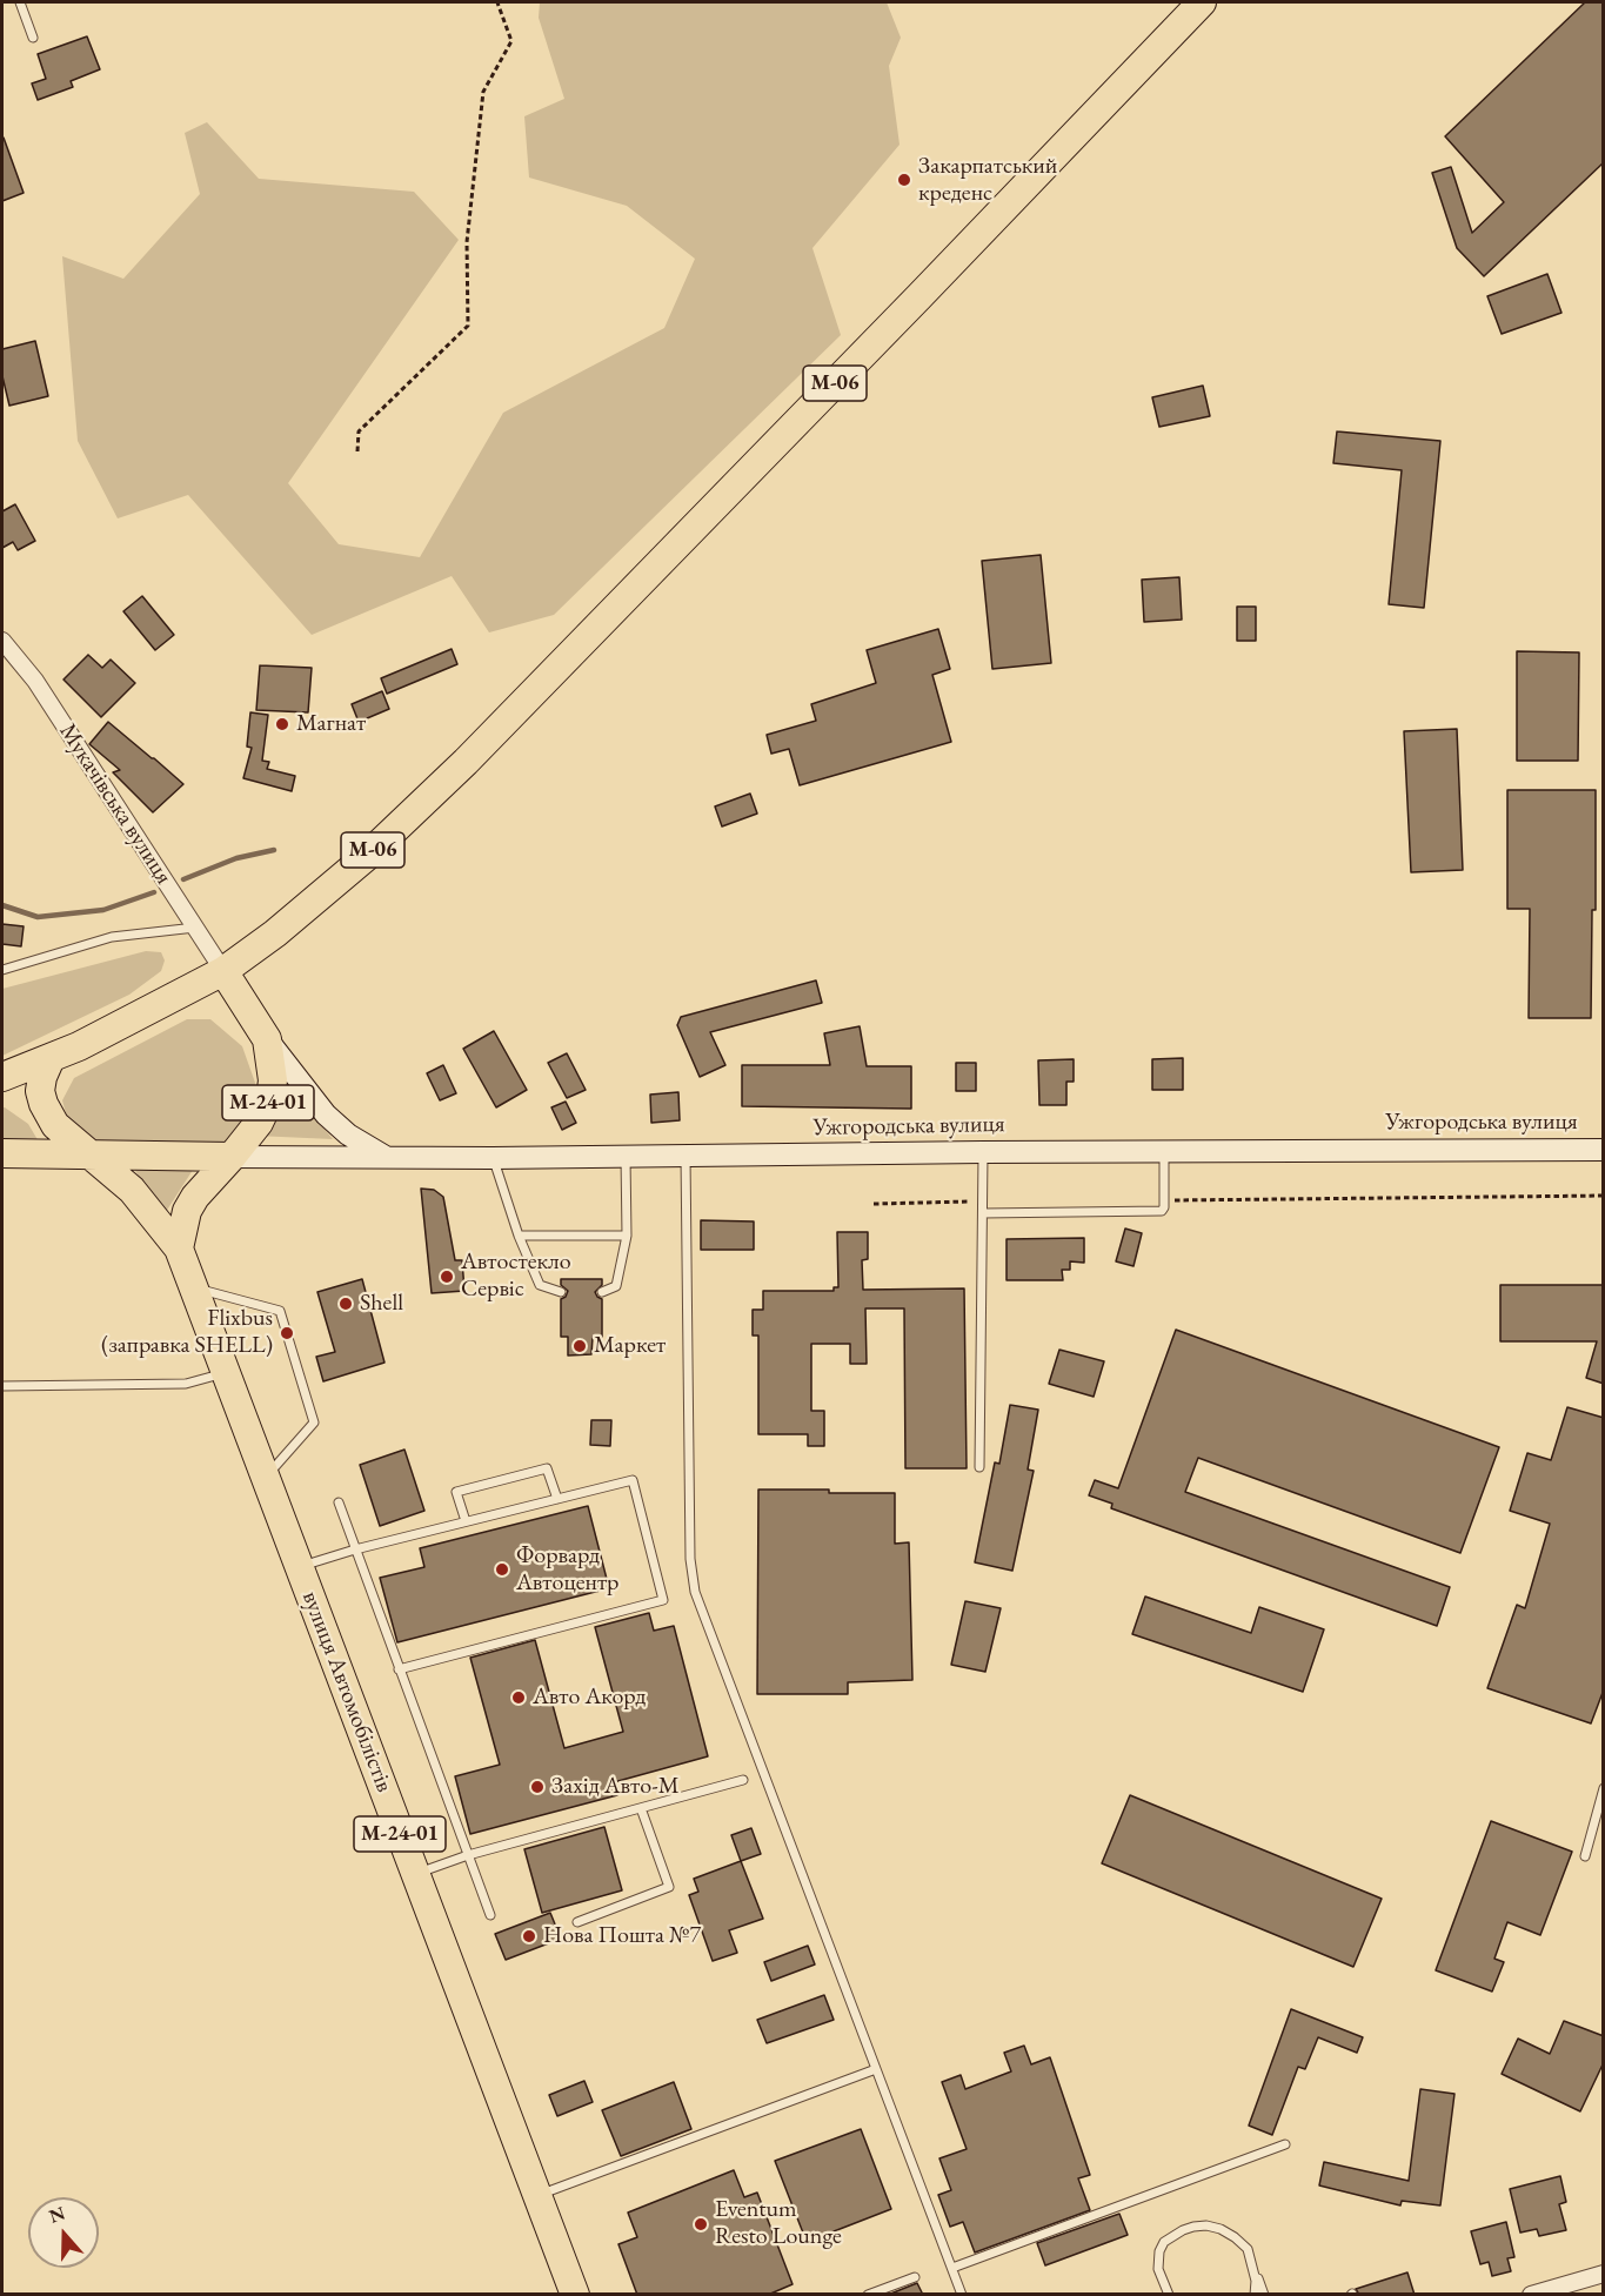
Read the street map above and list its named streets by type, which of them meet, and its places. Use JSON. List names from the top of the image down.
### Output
{
  "streets": {
    "highway": ["М-06", "М-24-01", "вулиця Автомобілістів"],
    "main road": ["Ужгородська вулиця"],
    "street": ["Мукачівська вулиця"]
  },
  "crossings": [
    ["М-06", "Мукачівська вулиця"],
    ["М-06", "М-24-01"],
    ["Мукачівська вулиця", "М-24-01"],
    ["М-24-01", "вулиця Автомобілістів"]
  ],
  "places": [
    "Закарпатський креденс",
    "Магнат",
    "Автостекло Сервіс",
    "Shell",
    "Flixbus (заправка SHELL)",
    "Маркет",
    "Форвард Автоцентр",
    "Авто Акорд",
    "Захід Авто-М",
    "Нова Пошта №7",
    "Eventum Resto Lounge"
  ],
  "north": "top"
}
